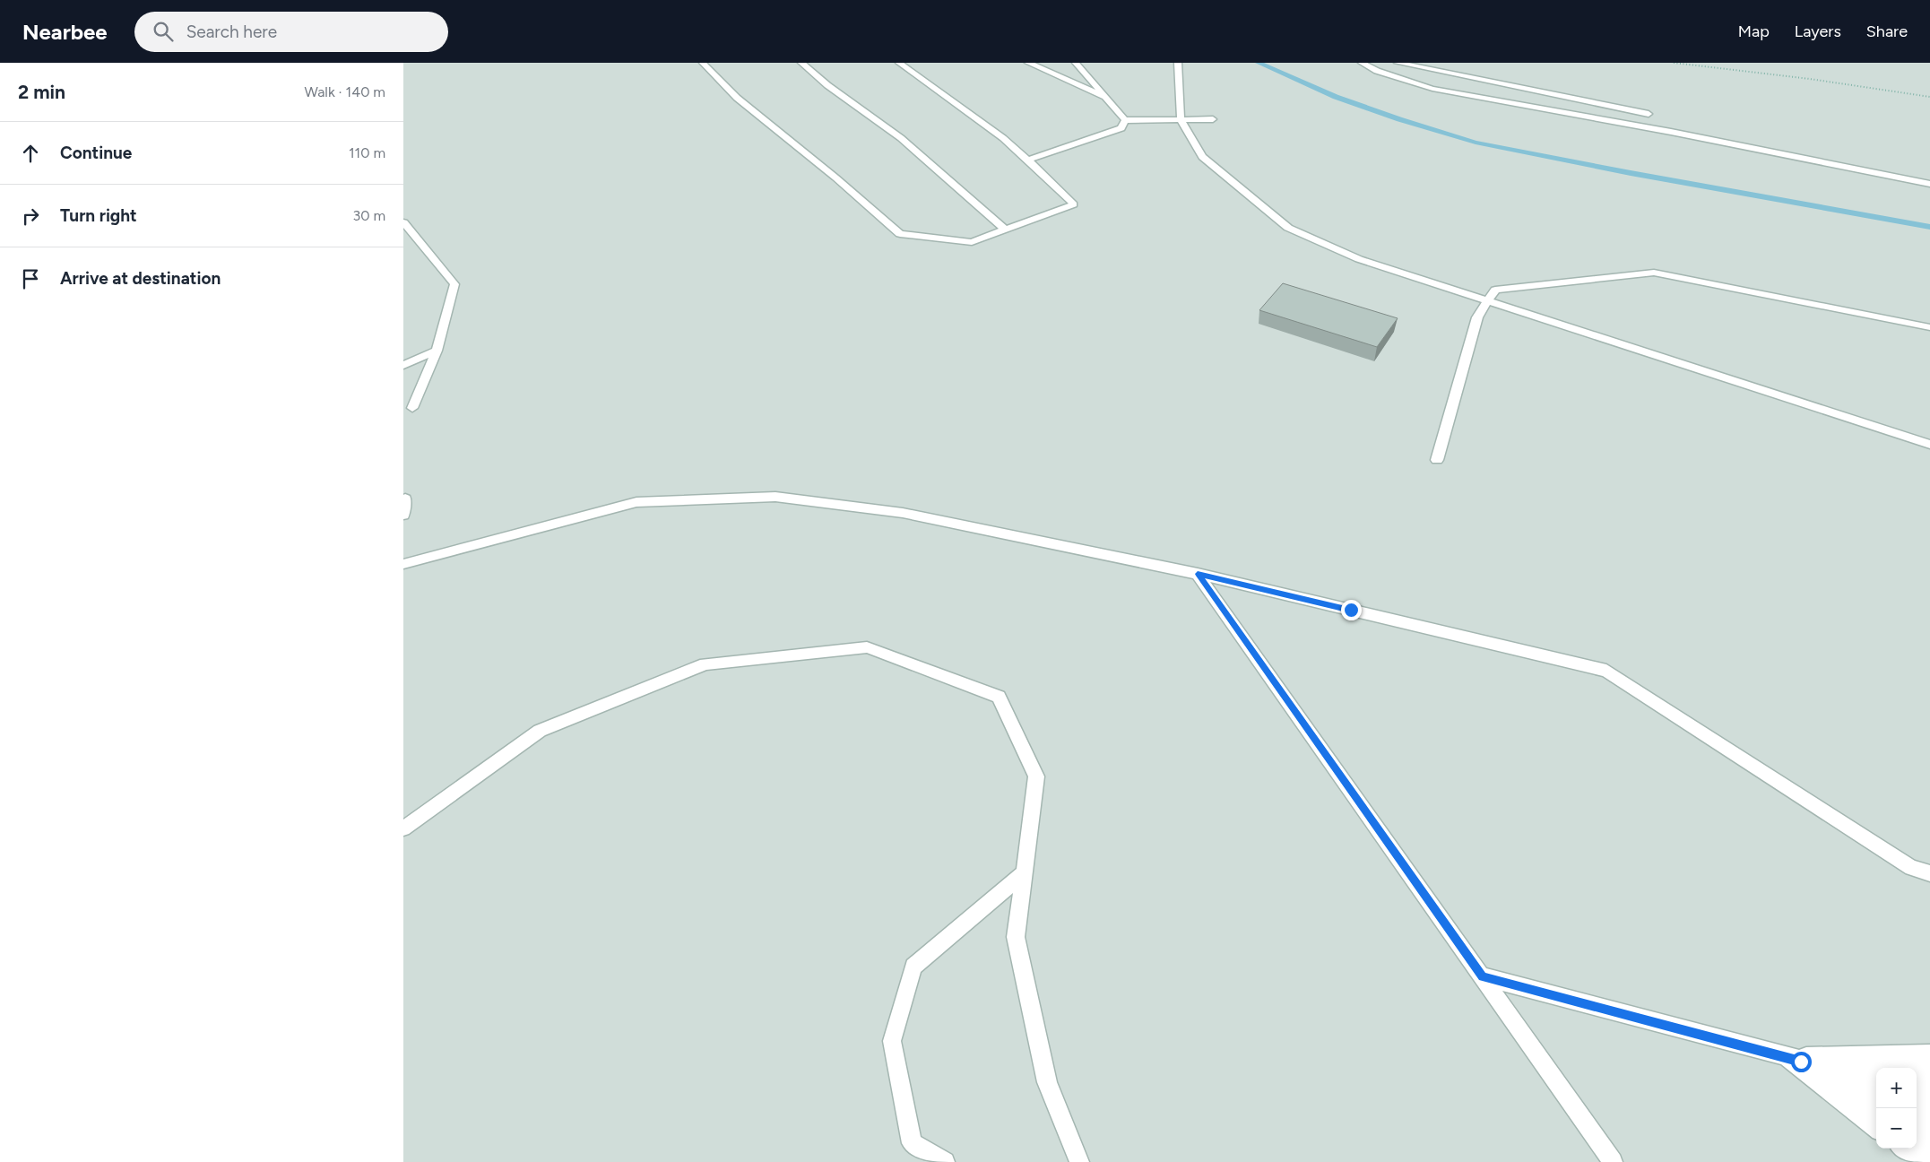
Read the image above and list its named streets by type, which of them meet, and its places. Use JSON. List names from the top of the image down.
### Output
{
  "page": {
    "header": "Nearbee",
    "search": "Search here",
    "nav": ["Map", "Layers", "Share"],
    "heading": ["2 min", "Walk · 140 m"],
    "list": [
      ["Continue", "110 m"],
      ["Turn right", "30 m"],
      "Arrive at destination"
    ],
    "map_buttons": ["+", "−"]
  }
}
